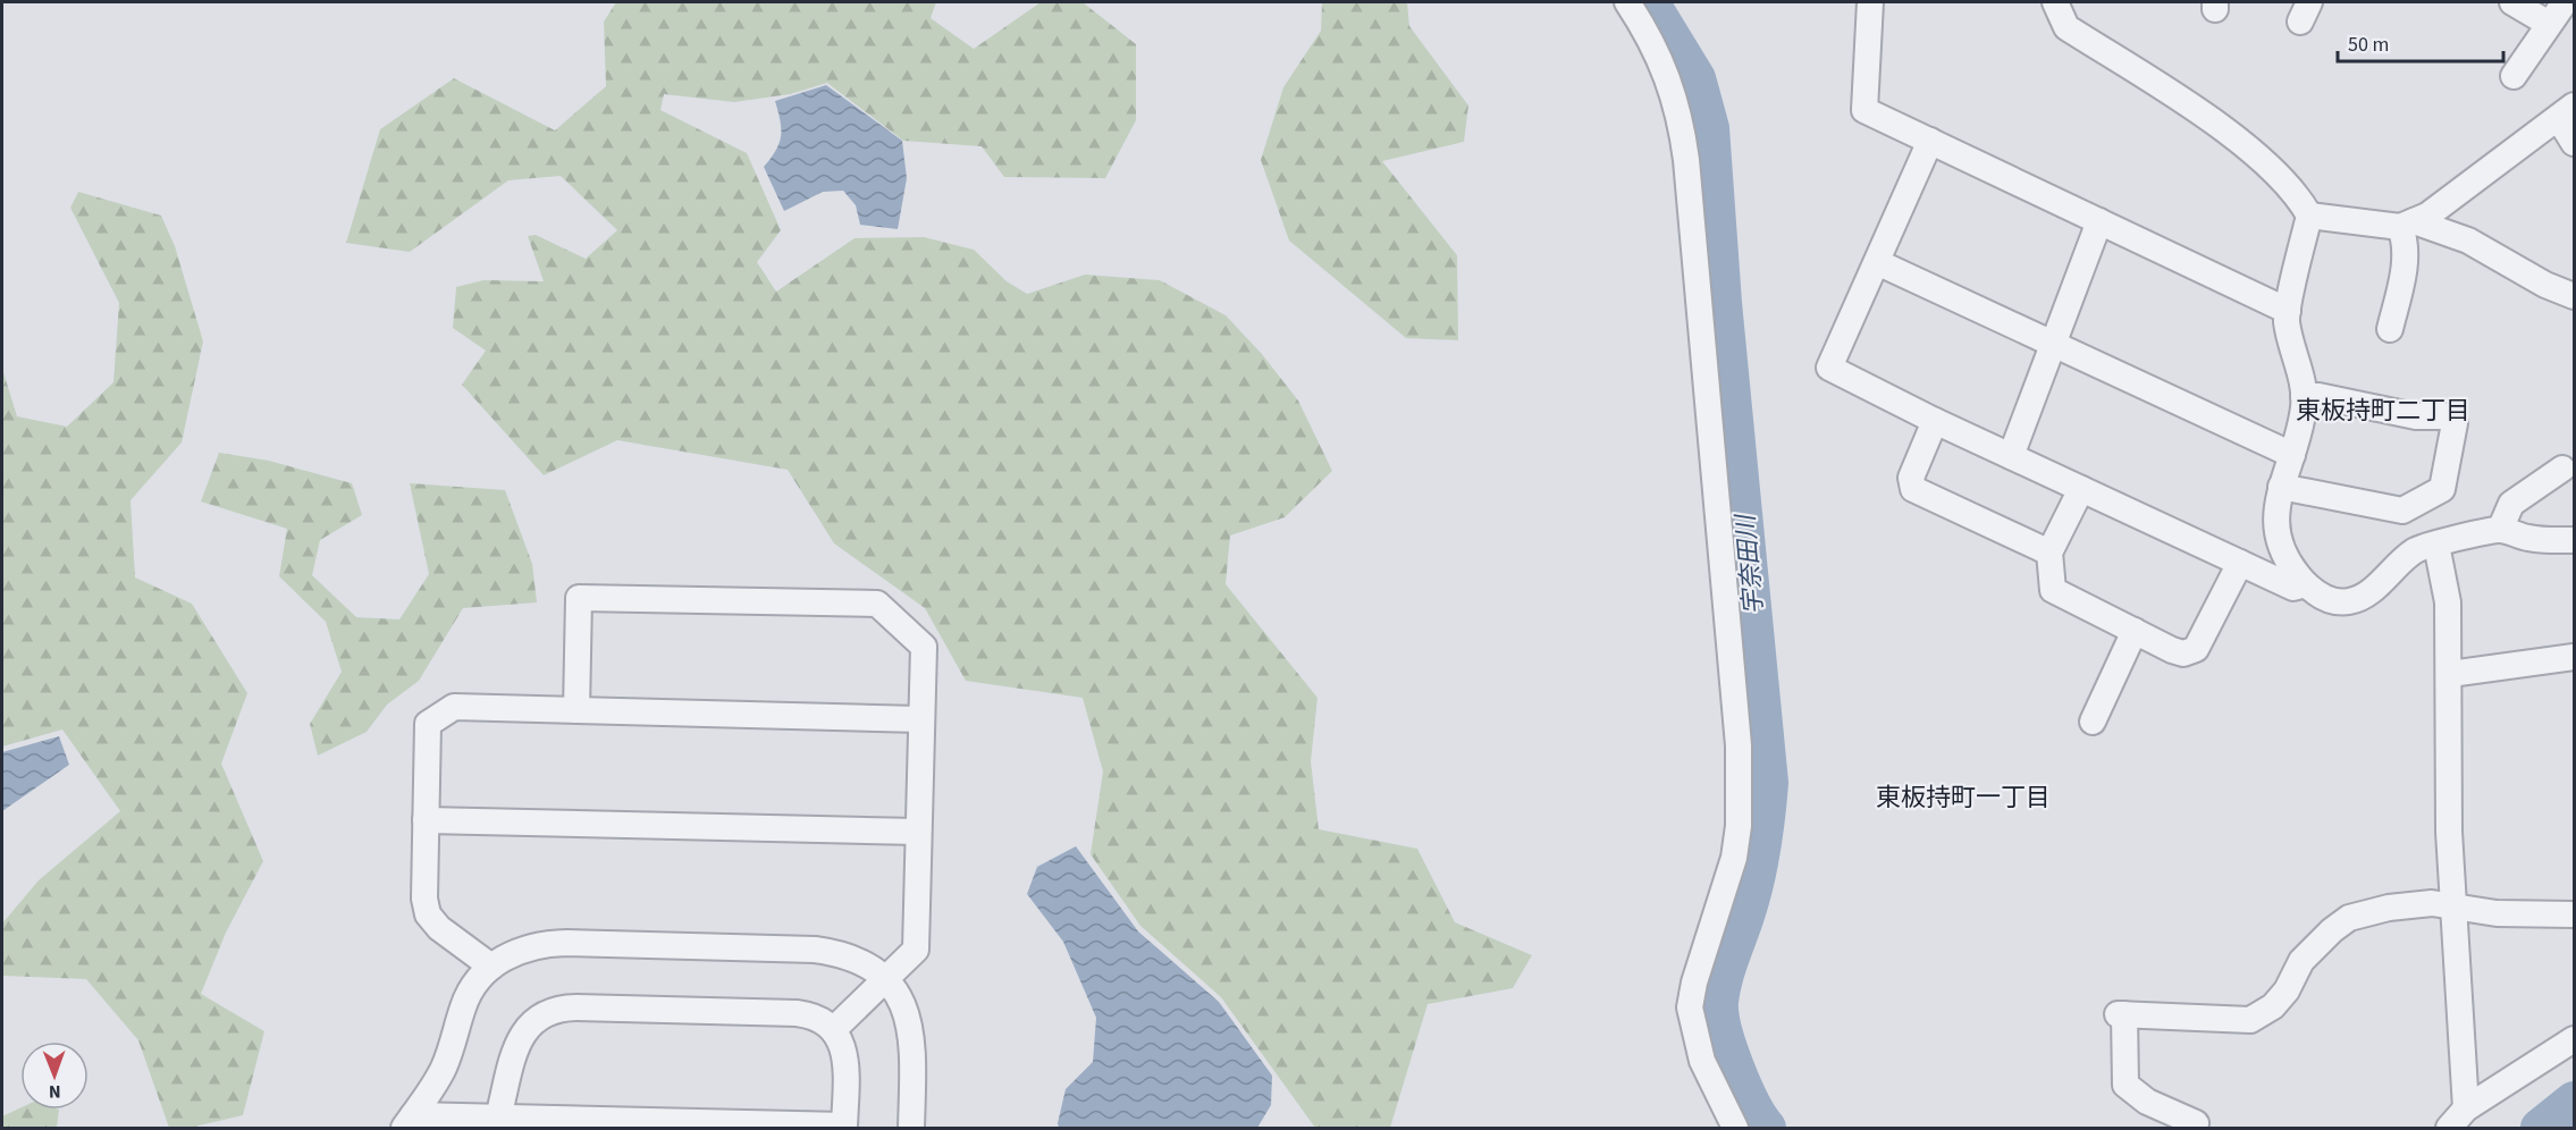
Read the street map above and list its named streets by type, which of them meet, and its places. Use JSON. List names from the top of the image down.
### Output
{
  "districts": ["東板持町二丁目", "東板持町一丁目"],
  "water": ["宇奈田川"],
  "scale_bar": "50 m",
  "north": "bottom"
}
